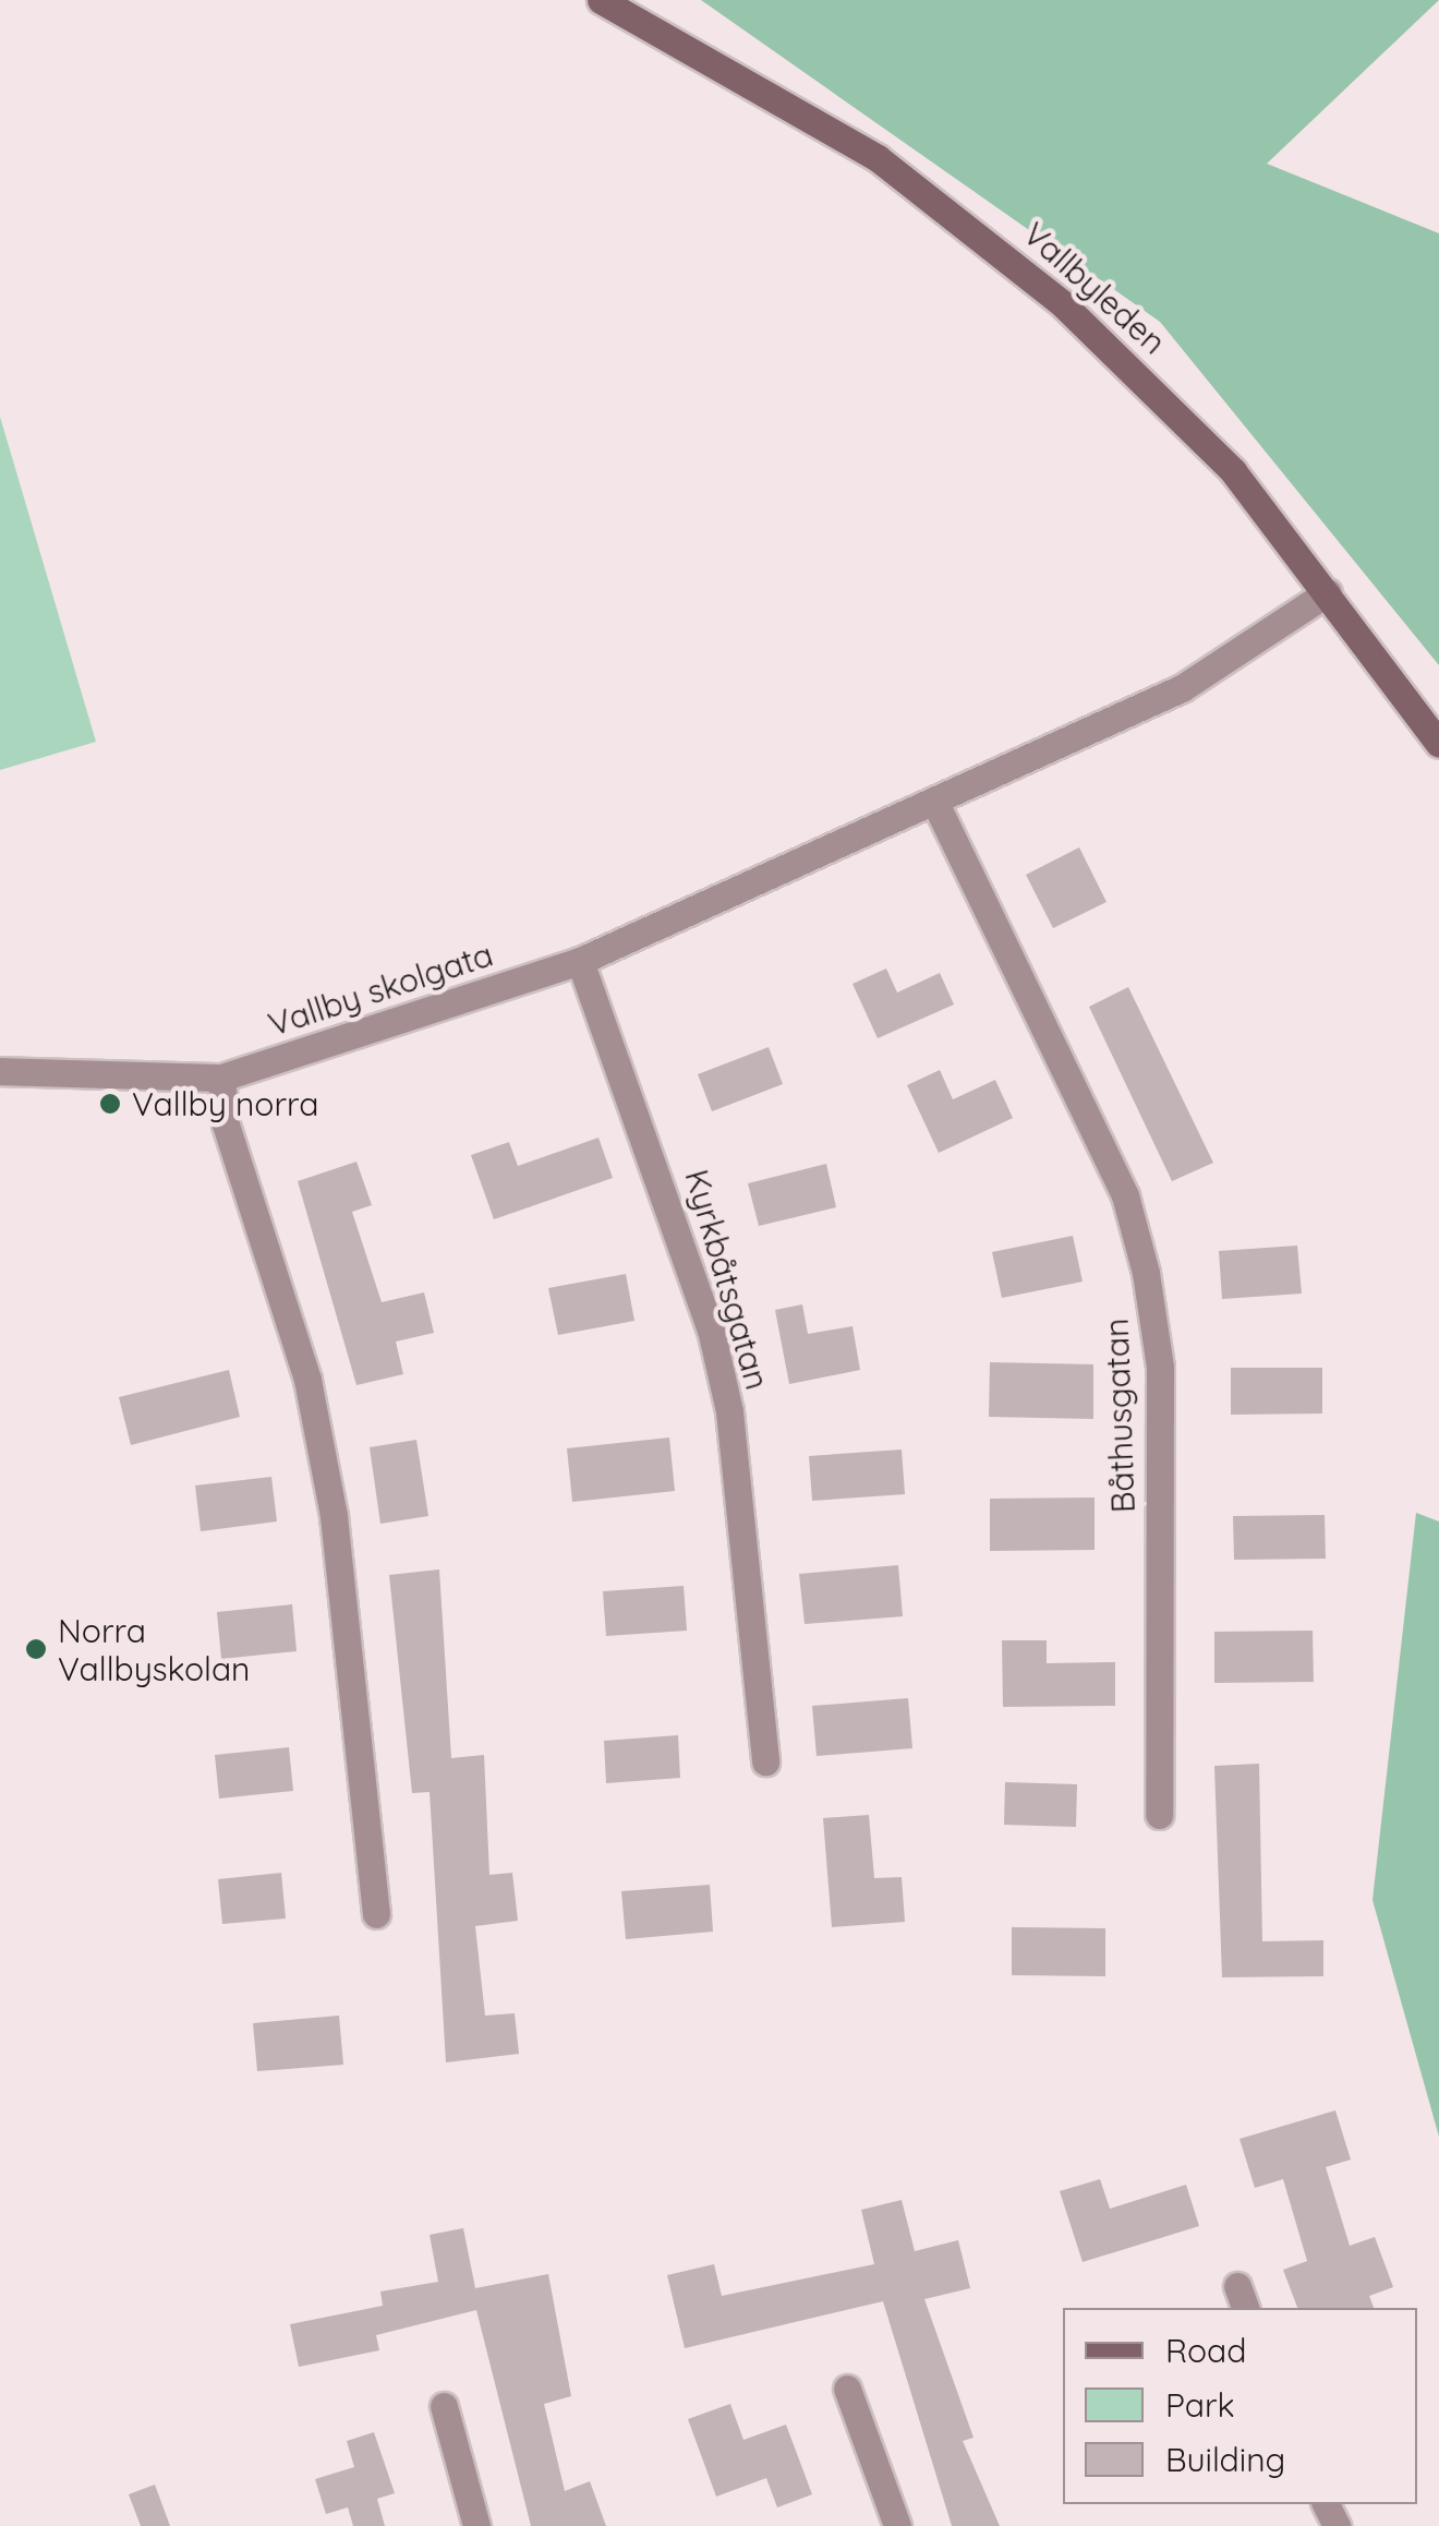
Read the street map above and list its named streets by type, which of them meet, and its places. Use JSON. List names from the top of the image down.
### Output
{
  "streets": {
    "main road": ["Vallbyleden"],
    "street": ["Vallby skolgata", "Kyrkbåtsgatan", "Båthusgatan"]
  },
  "crossings": [
    ["Vallbyleden", "Vallby skolgata"],
    ["Vallby skolgata", "Kyrkbåtsgatan"],
    ["Vallby skolgata", "Båthusgatan"]
  ],
  "places": ["Vallby norra", "Norra Vallbyskolan"],
  "legend": ["Road", "Park", "Building"]
}
